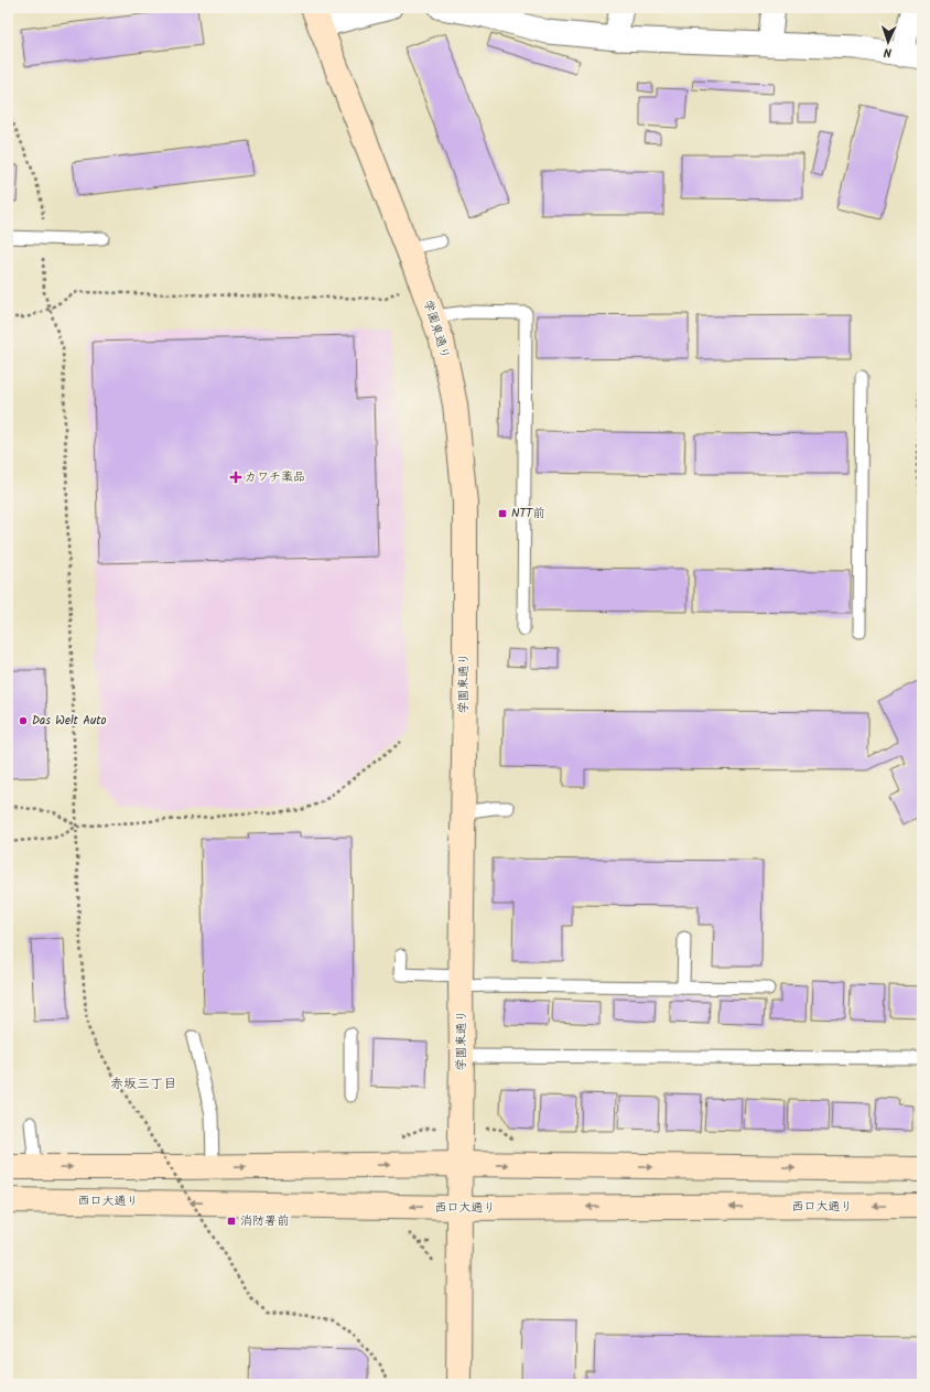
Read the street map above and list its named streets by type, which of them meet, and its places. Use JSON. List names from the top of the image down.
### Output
{
  "streets": {
    "street": ["学園東通り", "西口大通り"]
  },
  "crossings": [
    ["学園東通り", "西口大通り"]
  ],
  "districts": ["赤坂三丁目"],
  "places": {
    "health": ["カワチ薬品"],
    "transit": ["NTT前", "消防署前"],
    "other": ["Das Welt Auto"]
  },
  "north": "bottom"
}
